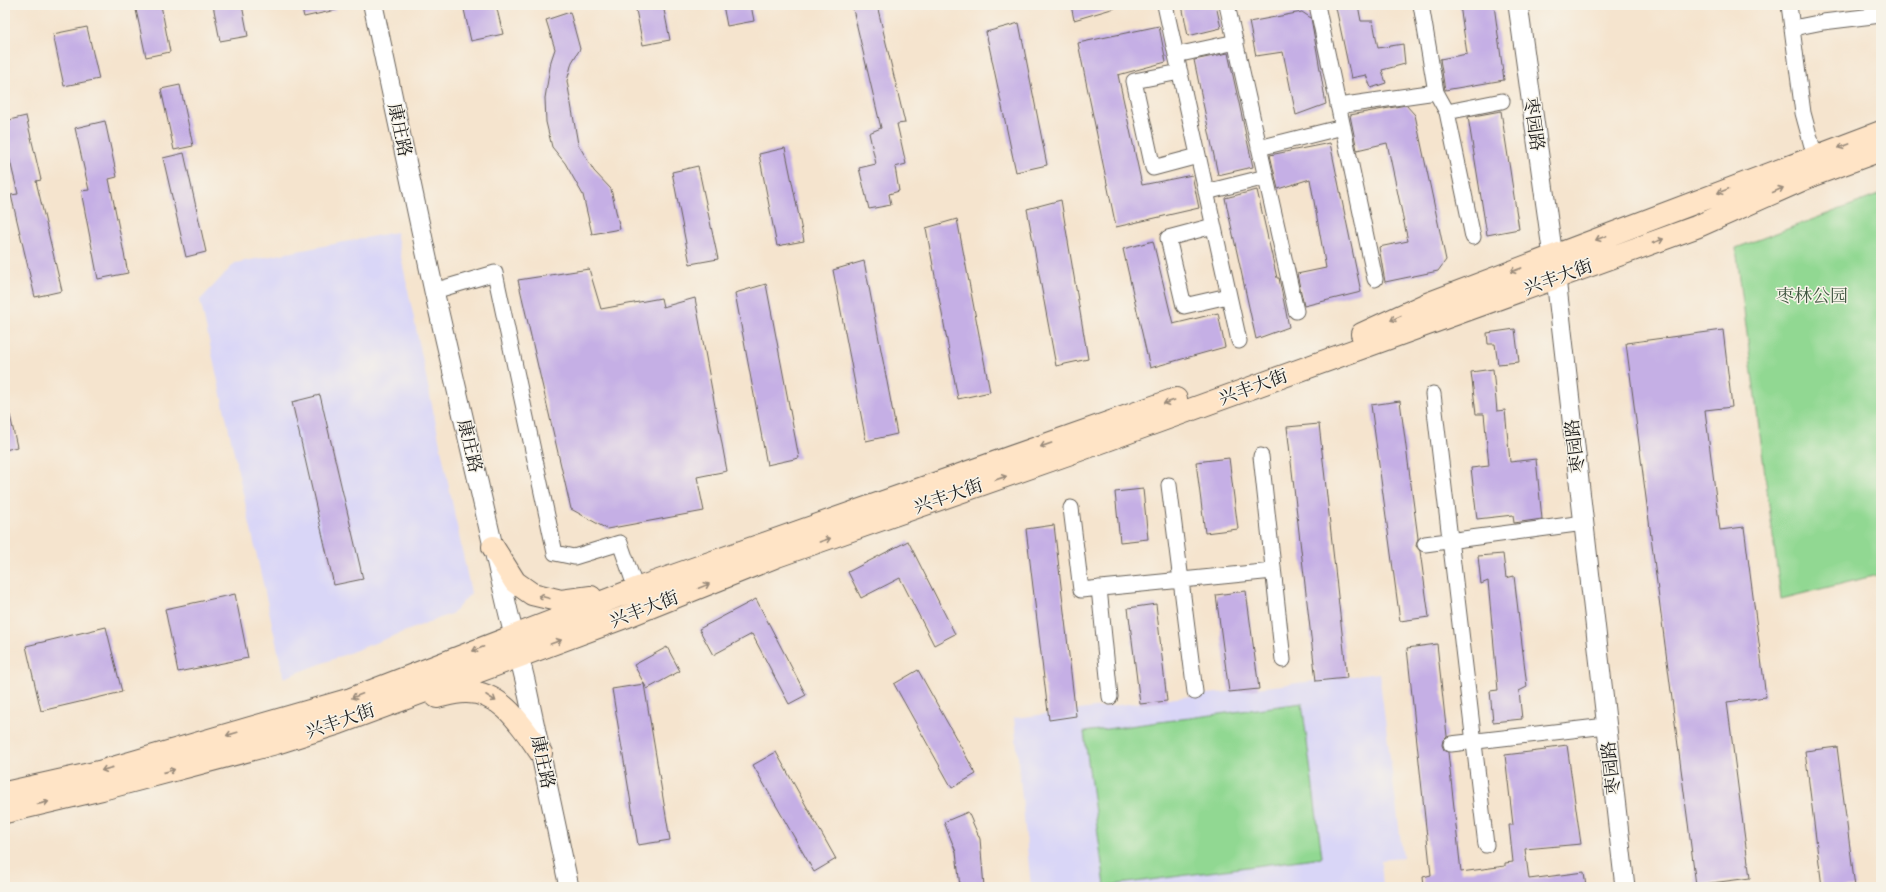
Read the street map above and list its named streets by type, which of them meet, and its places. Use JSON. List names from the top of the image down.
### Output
{
  "streets": {
    "main road": ["兴丰大街"],
    "street": ["枣园路", "康庄路"]
  },
  "crossings": [
    ["枣园路", "兴丰大街"],
    ["康庄路", "兴丰大街"]
  ],
  "parks": ["枣林公园"]
}
